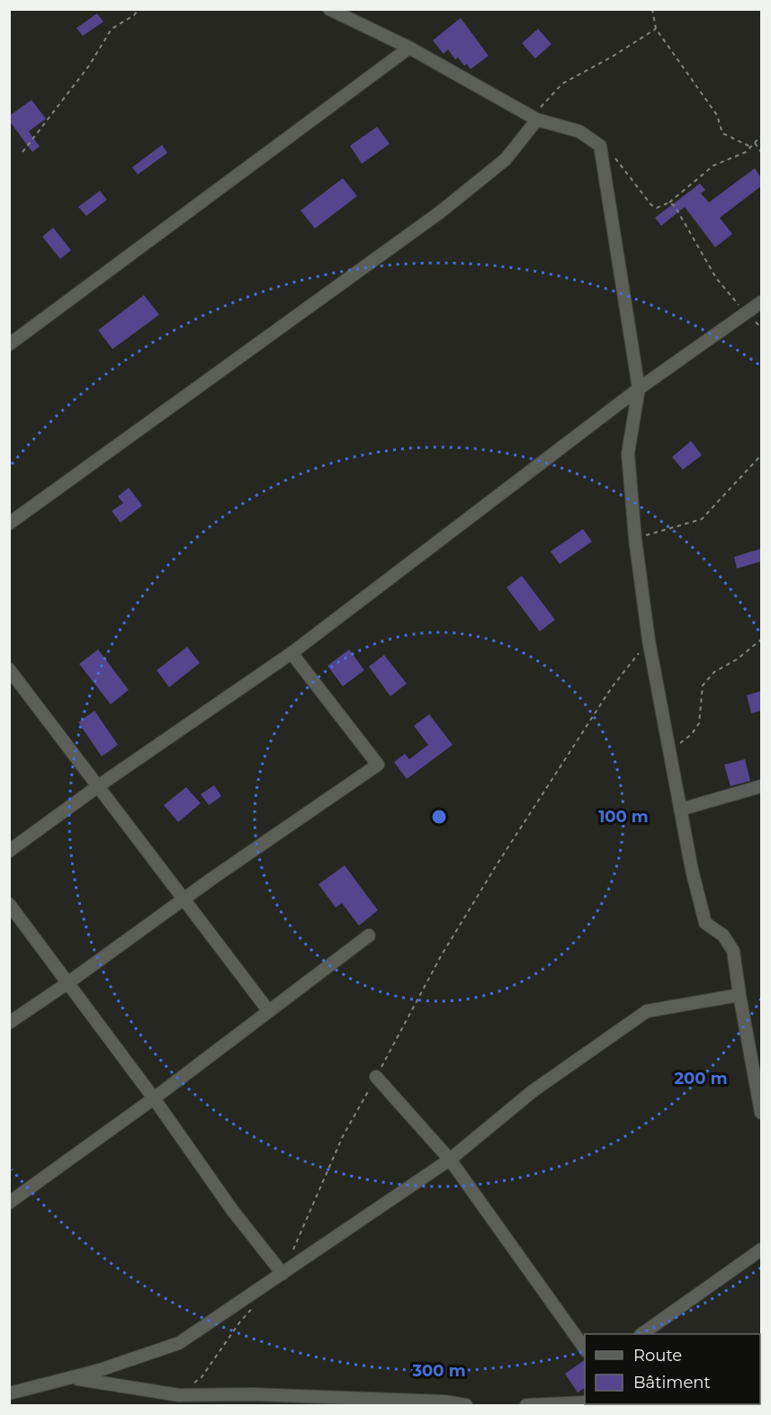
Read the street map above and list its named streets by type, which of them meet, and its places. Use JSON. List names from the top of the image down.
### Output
{
  "legend": ["Route", "Bâtiment"],
  "rings": ["100 m", "200 m", "300 m"]
}
